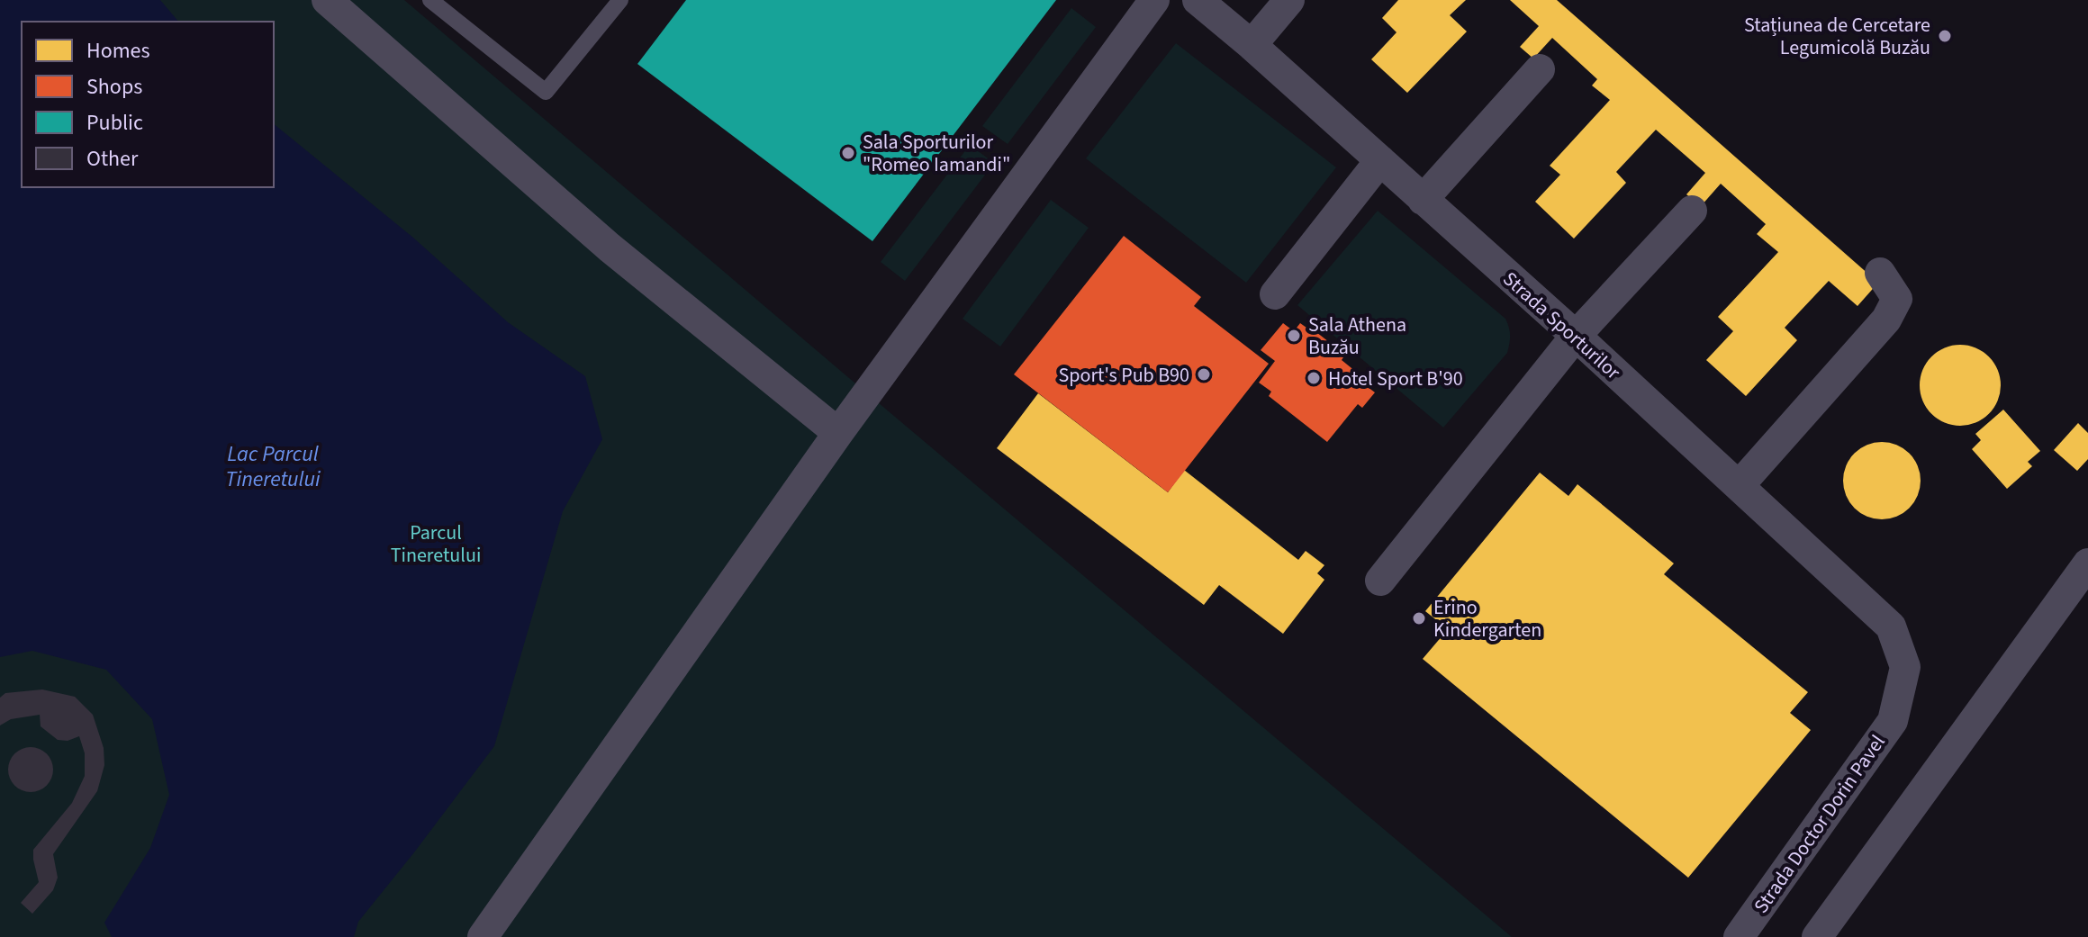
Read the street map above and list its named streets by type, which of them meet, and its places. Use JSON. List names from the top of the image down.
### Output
{
  "streets": {
    "street": ["Strada Sporturilor", "Strada Doctor Dorin Pavel"]
  },
  "crossings": [
    ["Strada Sporturilor", "Strada Doctor Dorin Pavel"]
  ],
  "water": ["Lac Parcul Tineretului"],
  "parks": ["Parcul Tineretului"],
  "places": [
    "Stațiunea de Cercetare Legumicolă Buzău",
    "Sala Sporturilor \"Romeo Iamandi\"",
    "Sala Athena Buzău",
    "Sport's Pub B90",
    "Hotel Sport B'90",
    "Erino Kindergarten"
  ],
  "legend": [
    "Homes",
    "Shops",
    "Public",
    "Other"
  ]
}
